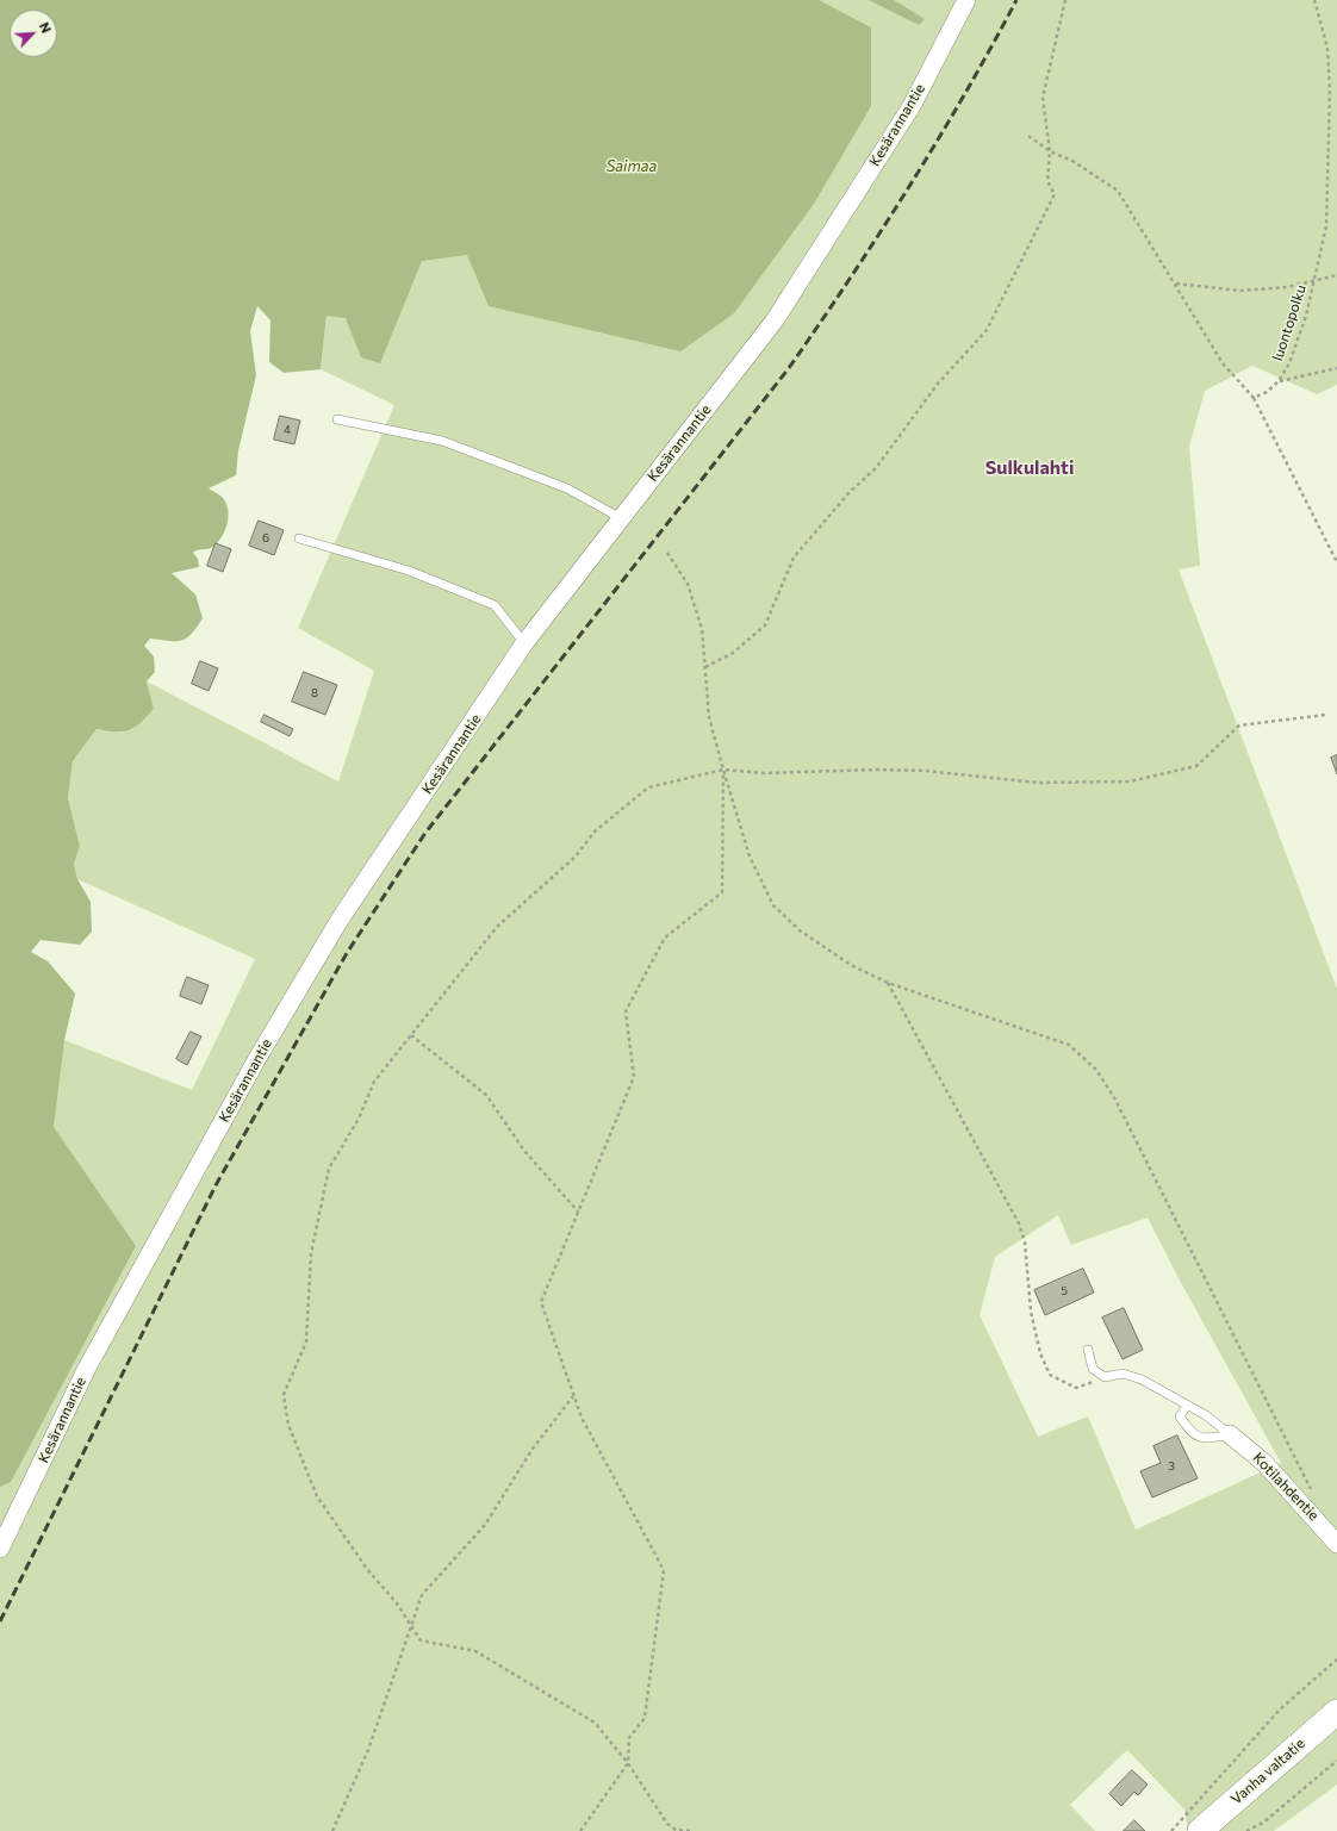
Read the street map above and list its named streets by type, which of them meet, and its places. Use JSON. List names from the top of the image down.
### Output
{
  "streets": {
    "main road": ["Vanha valtatie"],
    "street": ["Kesärannantie", "Kotilahdentie"],
    "path": ["luontopolku"]
  },
  "districts": ["Sulkulahti"],
  "water": ["Saimaa"],
  "house_numbers": [
    "4",
    "6",
    "8",
    "5",
    "3"
  ],
  "north": "top right"
}
